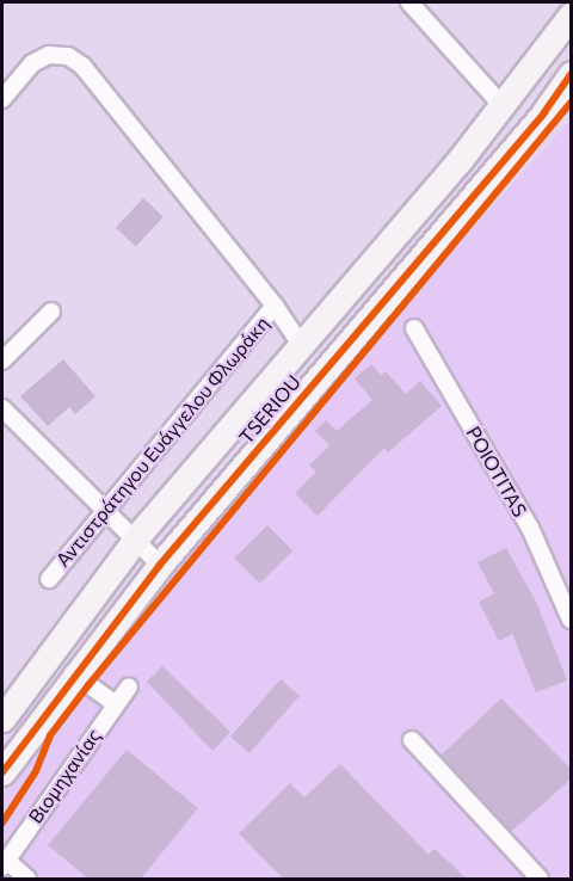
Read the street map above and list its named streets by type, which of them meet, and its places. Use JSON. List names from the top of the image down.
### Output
{
  "streets": {
    "main road": ["TSERIOU"],
    "street": ["Αντιστράτηγου Ευάγγελου Φλωράκη", "POIOTITAS", "Βιομηχανίας"]
  },
  "crossings": [
    ["TSERIOU", "Αντιστράτηγου Ευάγγελου Φλωράκη"]
  ]
}
